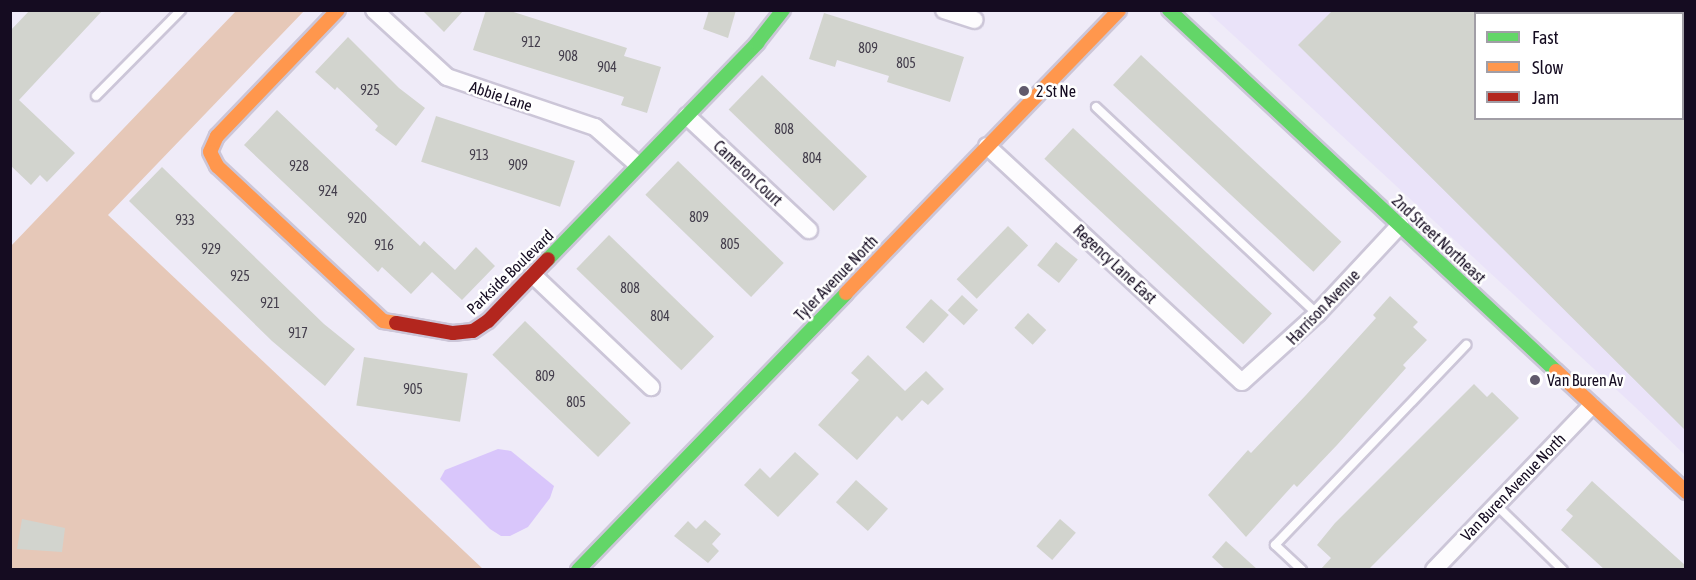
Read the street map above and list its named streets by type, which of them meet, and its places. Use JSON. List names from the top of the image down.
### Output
{
  "streets": {
    "street": [
      "Abbie Lane",
      "Cameron Court",
      "2nd Street Northeast",
      "Regency Lane East",
      "Parkside Boulevard",
      "Tyler Avenue North",
      "Harrison Avenue",
      "Van Buren Avenue North"
    ]
  },
  "crossings": [
    ["Abbie Lane", "Parkside Boulevard"],
    ["Cameron Court", "Parkside Boulevard"],
    ["2nd Street Northeast", "Harrison Avenue"],
    ["2nd Street Northeast", "Van Buren Avenue North"],
    ["Regency Lane East", "Tyler Avenue North"],
    ["Regency Lane East", "Harrison Avenue"]
  ],
  "places": ["2 St Ne", "Van Buren Av"],
  "house_numbers": [
    "912",
    "809",
    "908",
    "805",
    "904",
    "925",
    "808",
    "913",
    "804",
    "909",
    "928",
    "924",
    "809",
    "920",
    "933",
    "805",
    "916",
    "929",
    "925",
    "808",
    "921",
    "804",
    "917",
    "809",
    "905",
    "805"
  ],
  "legend": ["Fast", "Slow", "Jam"]
}
